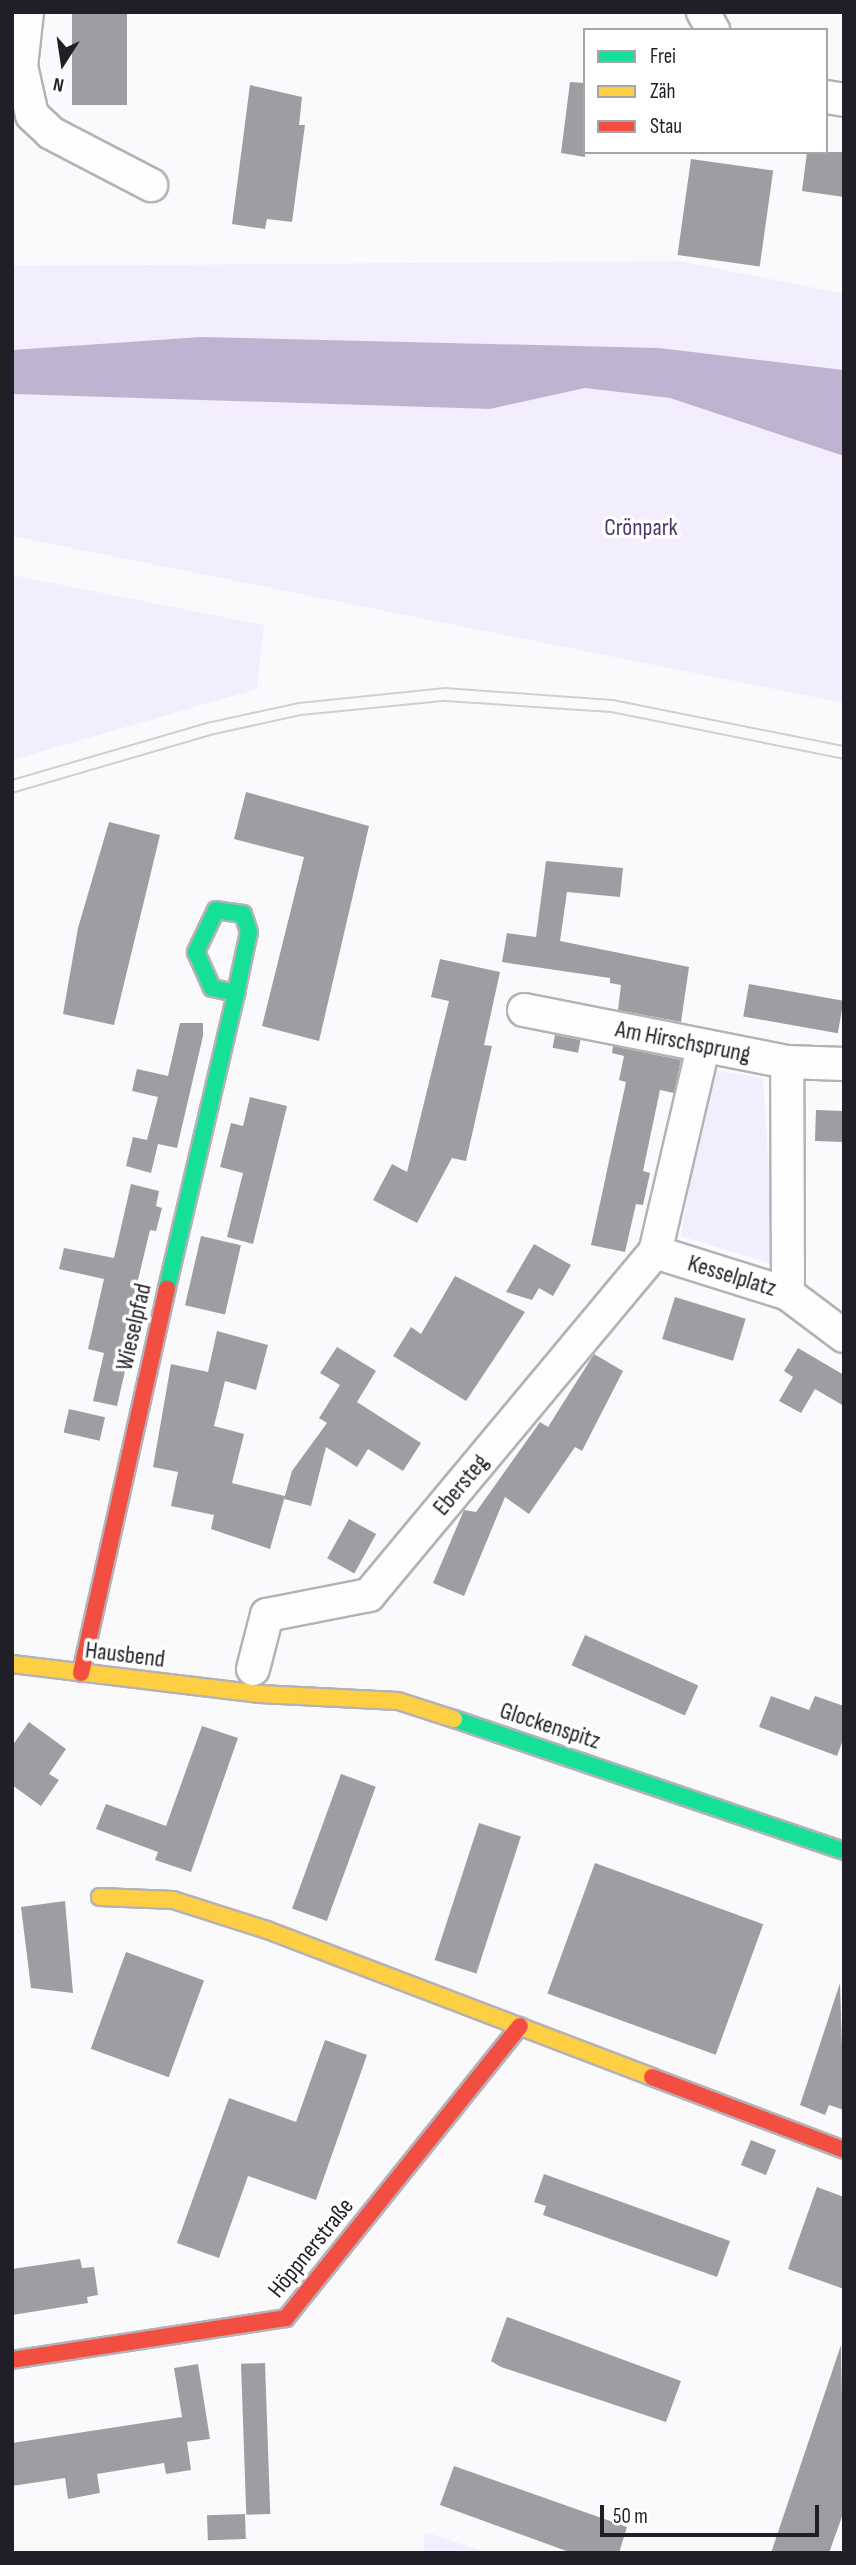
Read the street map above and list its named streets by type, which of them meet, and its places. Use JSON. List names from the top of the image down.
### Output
{
  "streets": {
    "street": [
      "Am Hirschsprung",
      "Kesselplatz",
      "Wieselpfad",
      "Ebersteg",
      "Hausbend",
      "Glockenspitz",
      "Höppnerstraße"
    ]
  },
  "crossings": [
    ["Am Hirschsprung", "Kesselplatz"],
    ["Kesselplatz", "Ebersteg"],
    ["Wieselpfad", "Hausbend"],
    ["Ebersteg", "Hausbend"],
    ["Ebersteg", "Glockenspitz"],
    ["Hausbend", "Glockenspitz"]
  ],
  "parks": ["Crönpark"],
  "legend": ["Frei", "Zäh", "Stau"],
  "scale_bar": "50 m",
  "north": "bottom"
}
